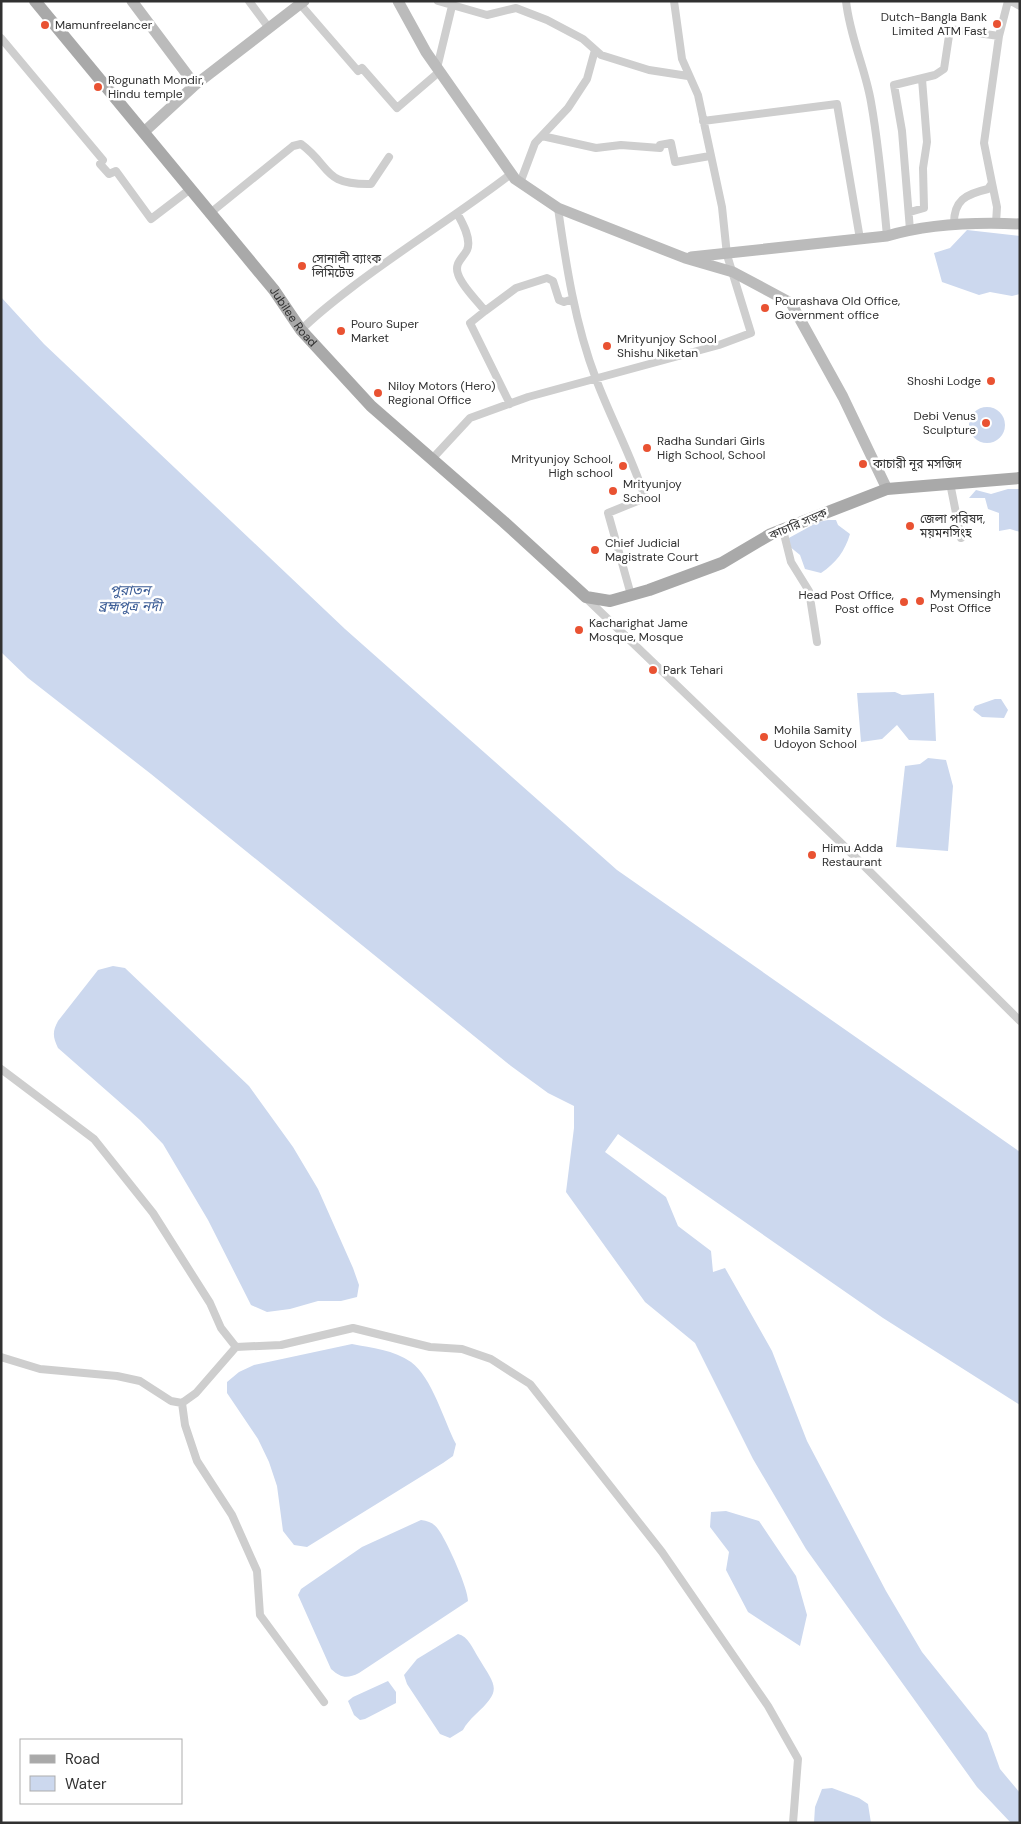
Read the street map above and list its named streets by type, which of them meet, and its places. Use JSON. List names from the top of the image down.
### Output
{
  "streets": {
    "main road": ["Jubilee Road", "কাচারি সড়ক"]
  },
  "crossings": [
    ["Jubilee Road", "কাচারি সড়ক"]
  ],
  "water": ["পুরাতন ব্রহ্মপুত্র নদী"],
  "places": [
    "Dutch-Bangla Bank Limited ATM Fast",
    "Mamunfreelancer",
    "Rogunath Mondir, Hindu temple",
    "সোনালী ব্যাংক লিমিটেড",
    "Pourashava Old Office, Government office",
    "Pouro Super Market",
    "Mrityunjoy School Shishu Niketan",
    "Shoshi Lodge",
    "Niloy Motors (Hero) Regional Office",
    "Debi Venus Sculpture",
    "Radha Sundari Girls High School, School",
    "কাচারী নূর মসজিদ",
    "Mrityunjoy School, High school",
    "Mrityunjoy School",
    "জেলা পরিষদ, ময়মনসিংহ",
    "Chief Judicial Magistrate Court",
    "Mymensingh Post Office",
    "Head Post Office, Post office",
    "Kacharighat Jame Mosque, Mosque",
    "Park Tehari",
    "Mohila Samity Udoyon School",
    "Himu Adda Restaurant"
  ],
  "legend": ["Road", "Water"]
}
